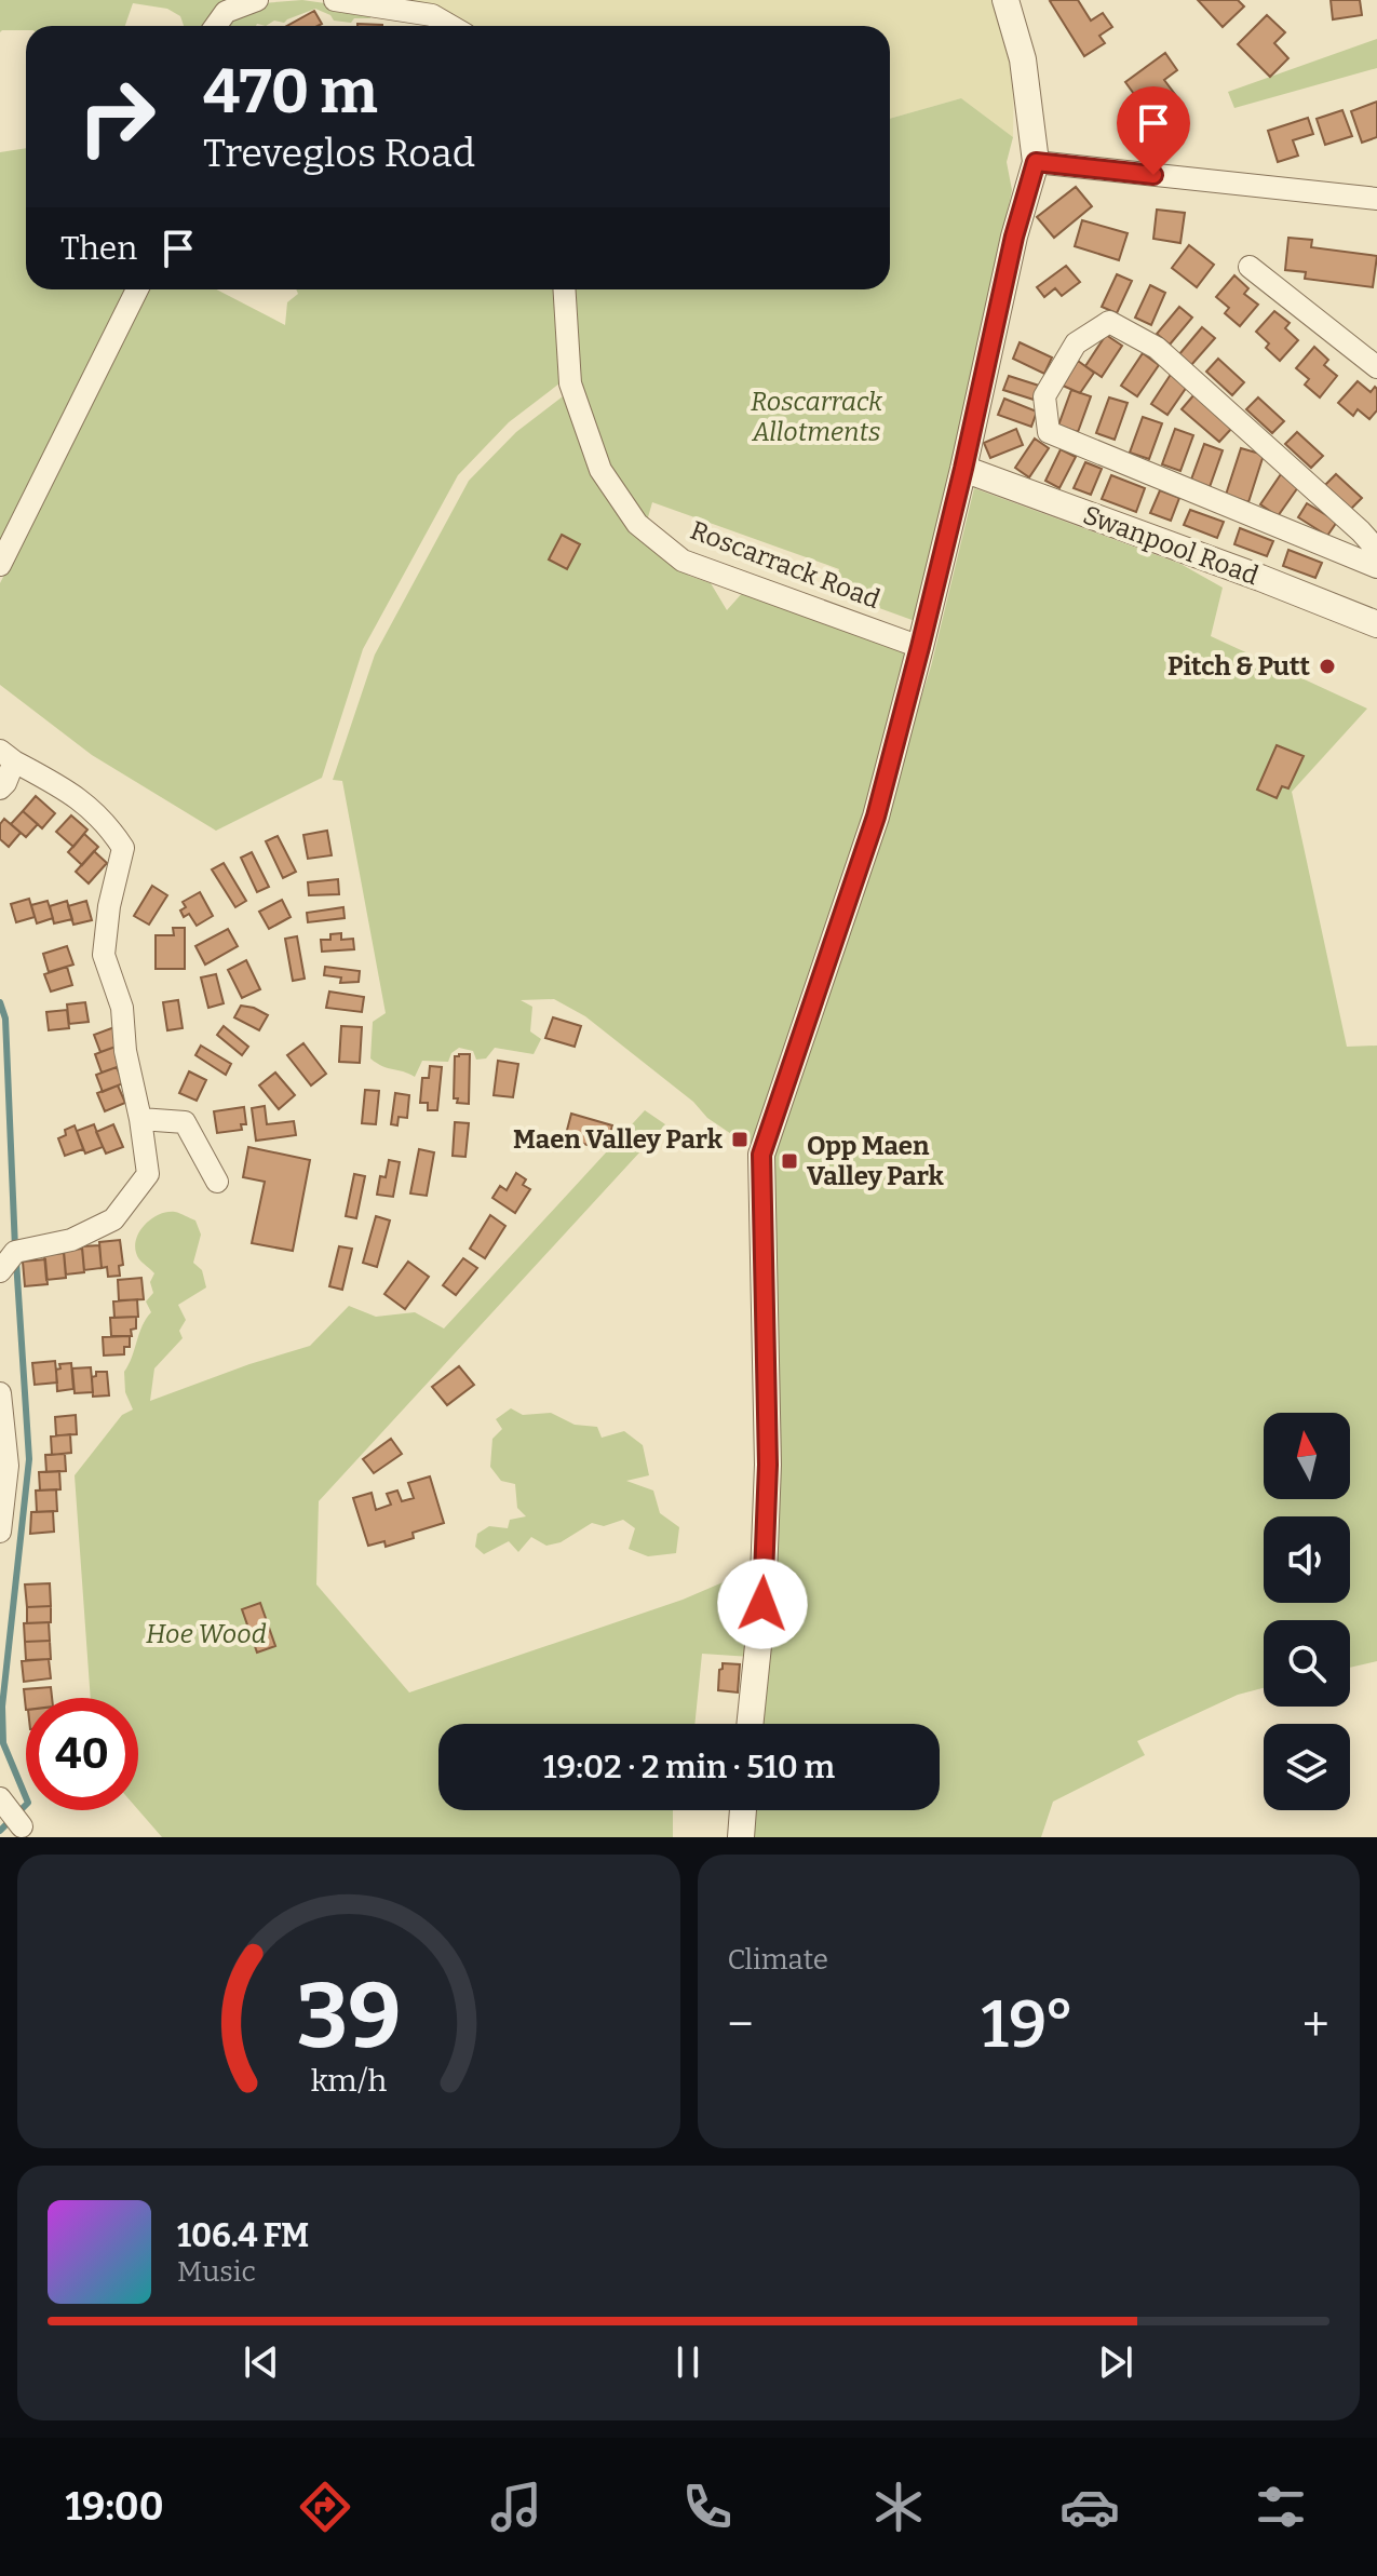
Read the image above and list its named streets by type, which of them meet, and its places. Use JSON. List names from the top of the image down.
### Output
{
  "streets": {
    "street": ["Swanpool Road", "Roscarrack Road"]
  },
  "parks": ["Roscarrack Allotments", "Hoe Wood"],
  "places": {
    "other": ["Pitch & Putt"],
    "transit": ["Maen Valley Park", "Opp Maen Valley Park"]
  },
  "north": "top",
  "page": {
    "turn": ["470 m", "Treveglos Road"],
    "then": "Then",
    "limit": "40",
    "trip": "19:02 · 2 min · 510 m",
    "tile": "Climate",
    "heat": ["−", "19°", "+"],
    "song": ["106.4 FM", "Music"],
    "tabs": "19:00",
    "gauge": ["39", "km/h"]
  }
}
